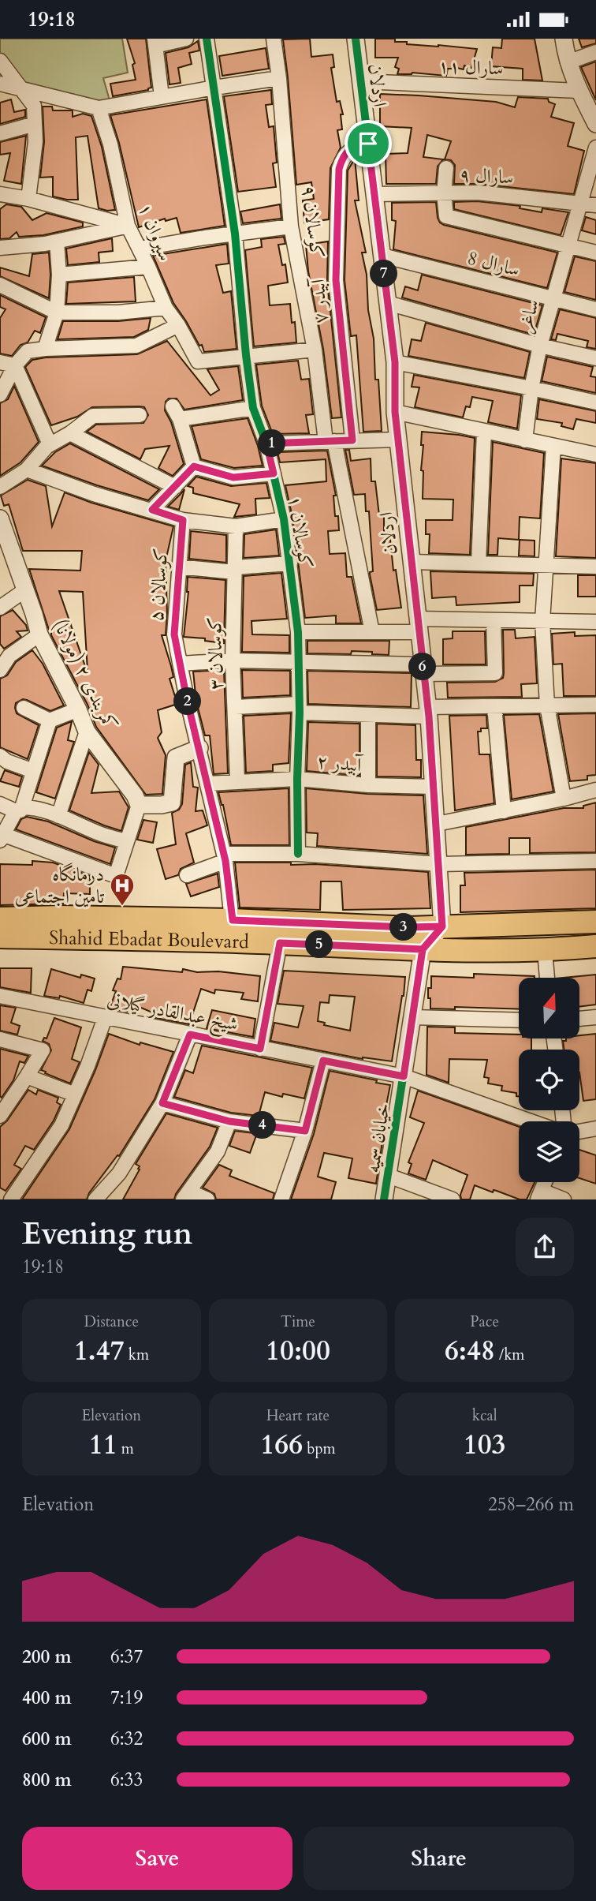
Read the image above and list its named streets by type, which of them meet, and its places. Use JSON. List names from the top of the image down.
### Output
{
  "streets": {
    "main road": ["Shahid Ebadat Boulevard"],
    "street": [
      "سارال ۱۱",
      "اردلان",
      "سارال ۹",
      "کوسالان ۹",
      "سیروان ۱",
      "سارال 8",
      "آبیدر ۷",
      "ساغر",
      "کوسالان ۱",
      "کوسالان ۵",
      "کوسالان ۳",
      "کمربندی ۲ (مولانا)",
      "آبیدر ۲",
      "شیخ عبدالقادر گیلانی",
      "خیابان سمیه"
    ]
  },
  "crossings": [
    ["سارال ۱۱", "اردلان"],
    ["اردلان", "سارال ۹"],
    ["اردلان", "سارال 8"],
    ["اردلان", "آبیدر ۷"],
    ["اردلان", "آبیدر ۲"],
    ["اردلان", "Shahid Ebadat Boulevard"],
    ["سارال ۹", "ساغر"],
    ["سیروان ۱", "کوسالان ۱"],
    ["سارال 8", "ساغر"],
    ["کوسالان ۱", "آبیدر ۲"],
    ["کوسالان ۵", "آبیدر ۲"],
    ["کوسالان ۵", "Shahid Ebadat Boulevard"],
    ["کوسالان ۳", "آبیدر ۲"],
    ["Shahid Ebadat Boulevard", "خیابان سمیه"],
    ["شیخ عبدالقادر گیلانی", "خیابان سمیه"]
  ],
  "places": {
    "hospital": ["درمانگاه تامین اجتماعی"]
  },
  "north": "top",
  "page": {
    "status": "19:18",
    "pins": [
      "7",
      "1",
      "6",
      "2",
      "3",
      "5",
      "4"
    ],
    "heading": ["Evening run", "19:18"],
    "stats": [
      ["Distance", "1.47 km"],
      ["Time", "10:00"],
      ["Pace", "6:48 /km"],
      ["Elevation", "11 m"],
      ["Heart rate", "166 bpm"],
      ["kcal", "103"]
    ],
    "chart": ["Elevation", "258–266 m"],
    "list": [
      {
        "name": "200 m",
        "note": "6:37"
      },
      {
        "name": "400 m",
        "note": "7:19"
      },
      {
        "name": "600 m",
        "note": "6:32"
      },
      {
        "name": "800 m",
        "note": "6:33"
      }
    ],
    "buttons": ["Save", "Share"]
  }
}
